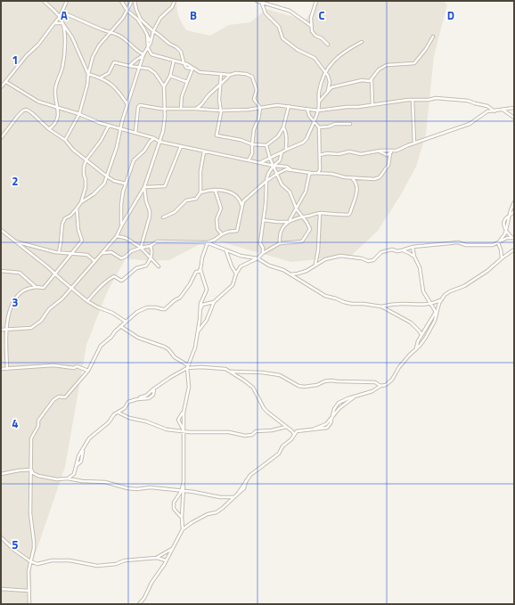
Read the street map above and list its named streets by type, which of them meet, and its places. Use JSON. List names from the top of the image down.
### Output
{
  "grid": {
    "columns": [
      "A",
      "B",
      "C",
      "D"
    ],
    "rows": [
      "1",
      "2",
      "3",
      "4",
      "5"
    ]
  }
}
